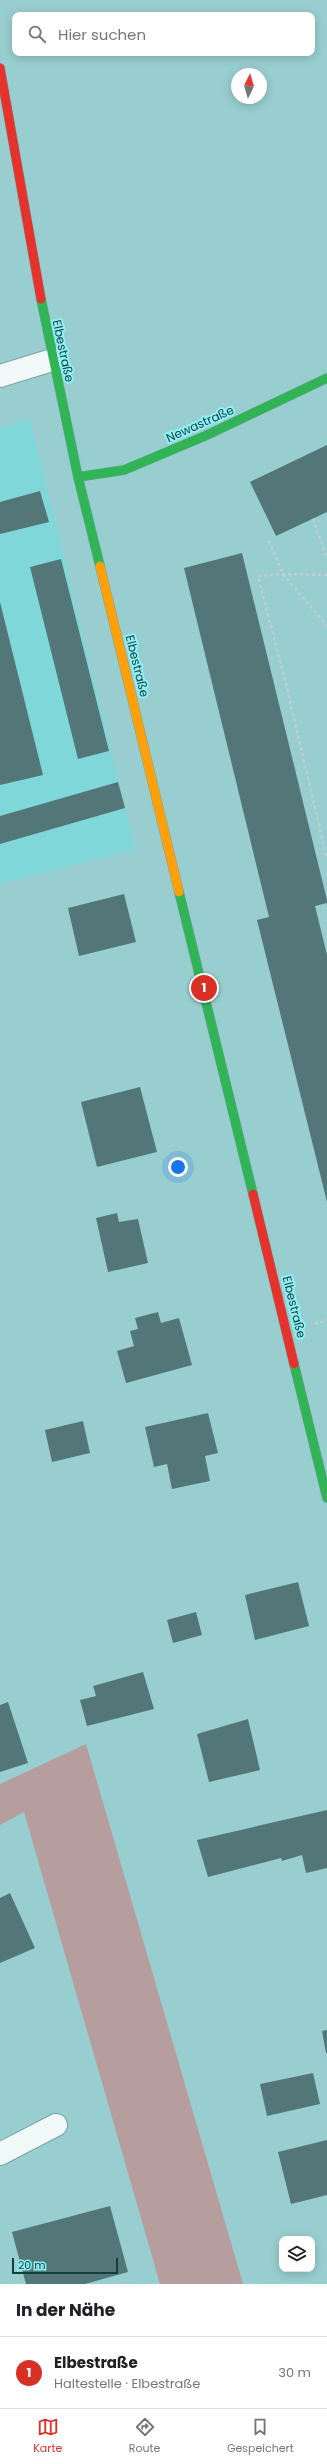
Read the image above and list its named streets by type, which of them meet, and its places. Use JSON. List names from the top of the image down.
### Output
{
  "streets": {
    "street": ["Elbestraße", "Newastraße"]
  },
  "crossings": [
    ["Elbestraße", "Newastraße"]
  ],
  "scale_bar": "20 m",
  "north": "top",
  "page": {
    "search": "Hier suchen",
    "pins": "1",
    "scale": "20 m",
    "heading": "In der Nähe",
    "list": [
      {
        "mark": "1",
        "name": "Elbestraße",
        "note": "Haltestelle · Elbestraße",
        "value": "30 m"
      }
    ],
    "nav": ["Karte", "Route", "Gespeichert"]
  }
}
